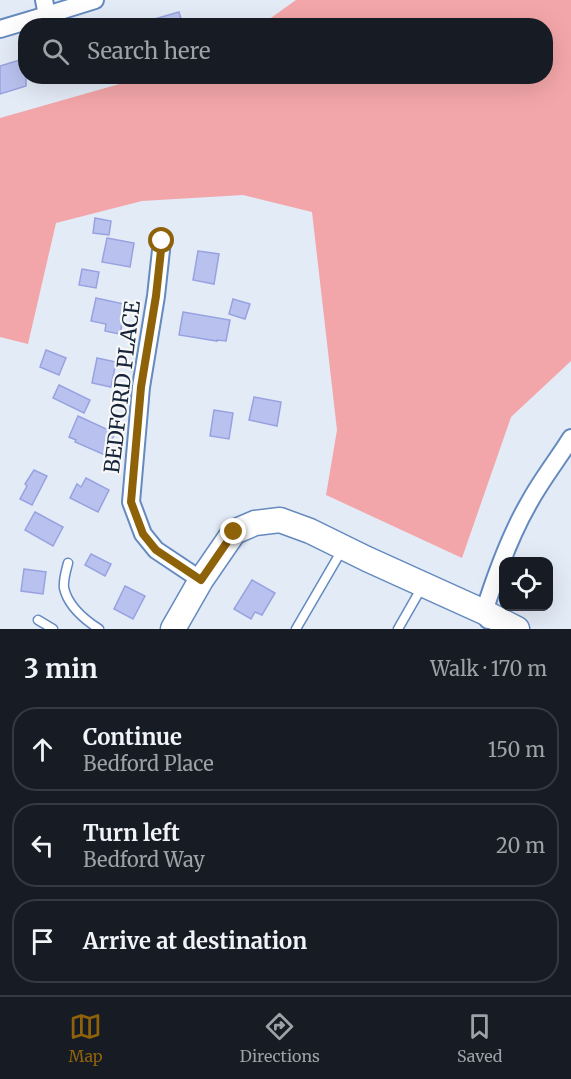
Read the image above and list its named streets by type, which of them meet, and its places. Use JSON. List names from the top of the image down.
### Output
{
  "streets": {
    "street": ["BEDFORD PLACE"]
  },
  "page": {
    "search": "Search here",
    "heading": ["3 min", "Walk · 170 m"],
    "list": [
      ["Continue", "Bedford Place", "150 m"],
      ["Turn left", "Bedford Way", "20 m"],
      "Arrive at destination"
    ],
    "nav": ["Map", "Directions", "Saved"]
  }
}
